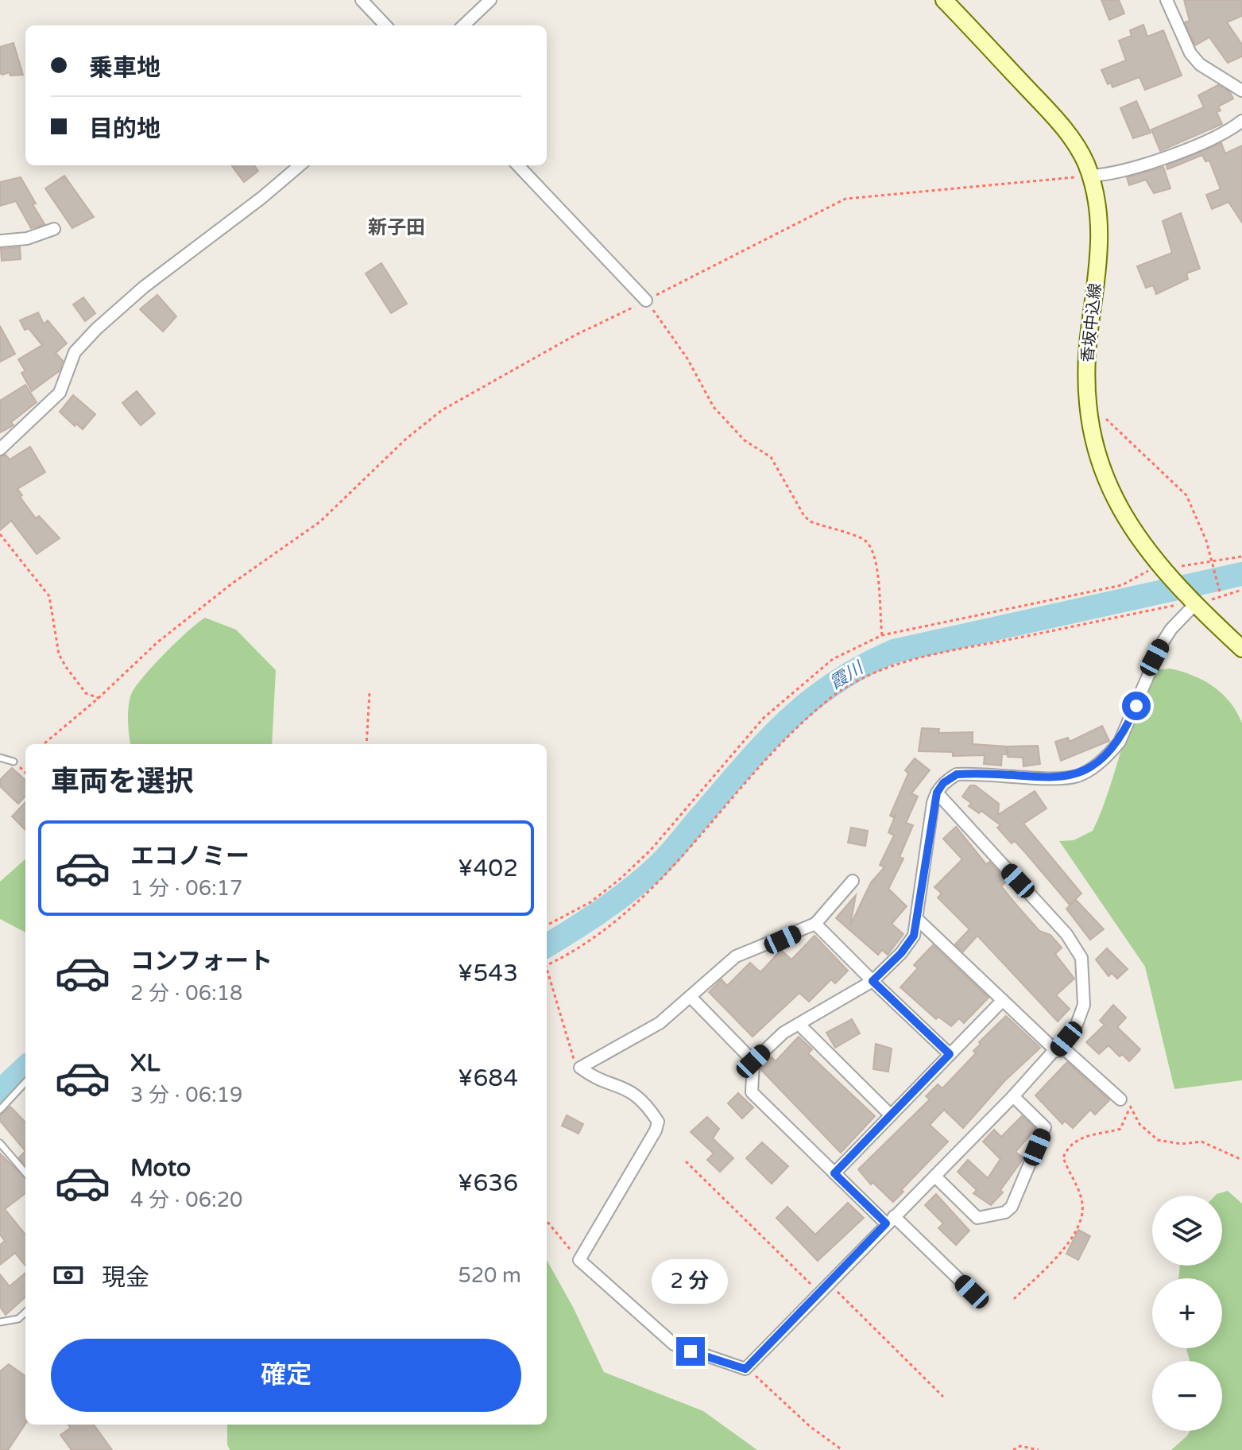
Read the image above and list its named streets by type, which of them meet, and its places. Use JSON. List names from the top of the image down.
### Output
{
  "streets": {
    "main road": ["香坂中込線"]
  },
  "districts": ["新子田"],
  "water": ["霞川"],
  "page": {
    "banner": ["乗車地", "目的地"],
    "heading": "車両を選択",
    "list": [
      {
        "name": "エコノミー",
        "note": "1 分 · 06:17",
        "value": "¥402"
      },
      {
        "name": "コンフォート",
        "note": "2 分 · 06:18",
        "value": "¥543"
      },
      {
        "name": "XL",
        "note": "3 分 · 06:19",
        "value": "¥684"
      },
      {
        "name": "Moto",
        "note": "4 分 · 06:20",
        "value": "¥636"
      }
    ],
    "map_buttons": ["+", "−"],
    "pay": ["現金", "520 m"],
    "bubble": "2 分",
    "buttons": "確定"
  }
}
